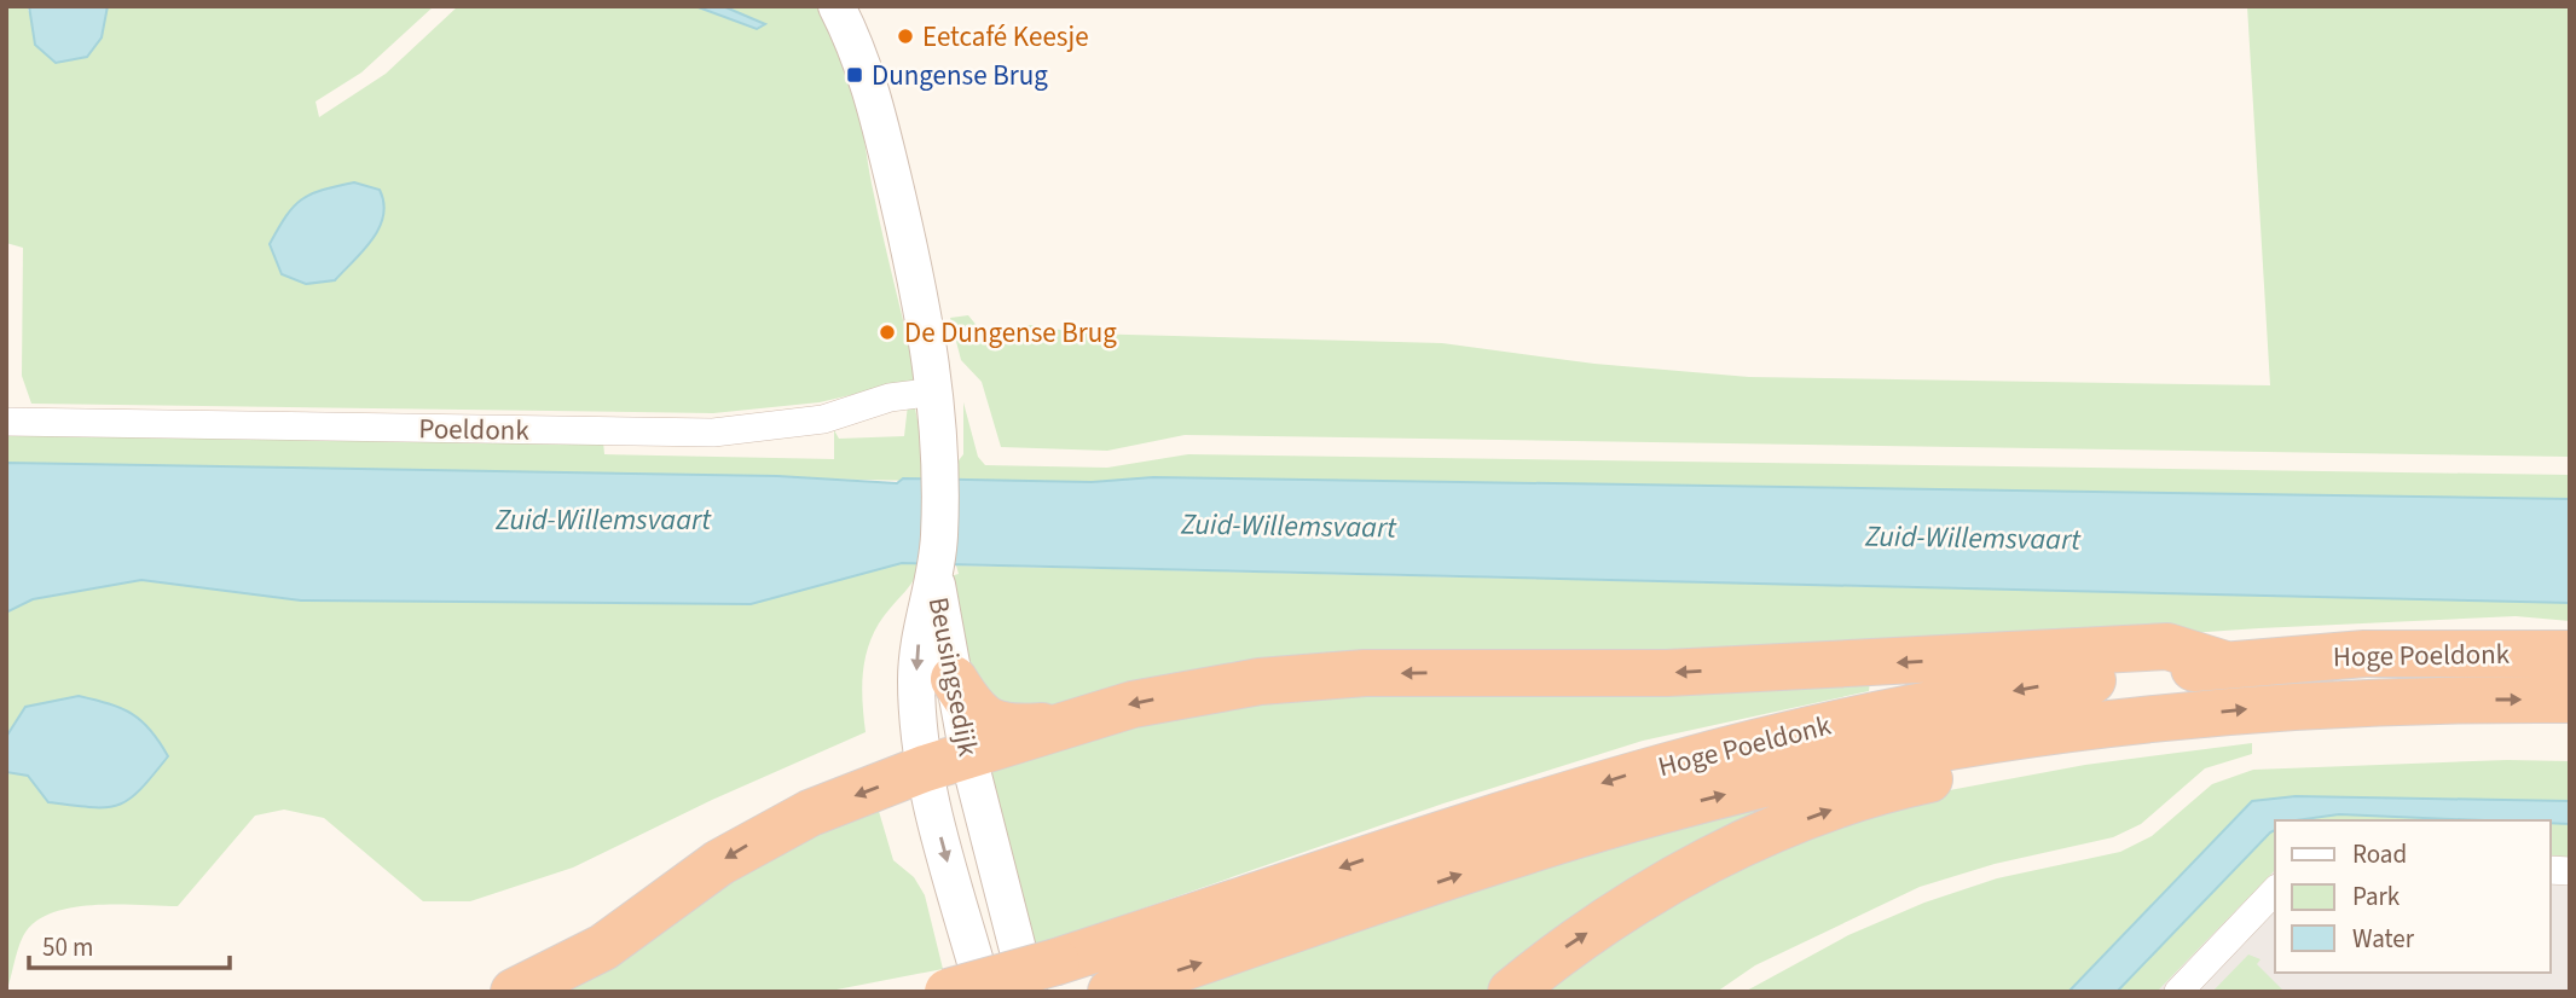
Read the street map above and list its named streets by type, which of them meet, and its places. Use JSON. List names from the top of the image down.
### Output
{
  "streets": {
    "highway": ["Hoge Poeldonk"],
    "street": ["Poeldonk", "Beusingsedijk"]
  },
  "crossings": [
    ["Hoge Poeldonk", "Beusingsedijk"]
  ],
  "water": ["Zuid-Willemsvaart"],
  "places": {
    "other": ["Eetcafé Keesje", "De Dungense Brug"],
    "transit": ["Dungense Brug"]
  },
  "legend": ["Road", "Park", "Water"],
  "scale_bar": "50 m"
}
